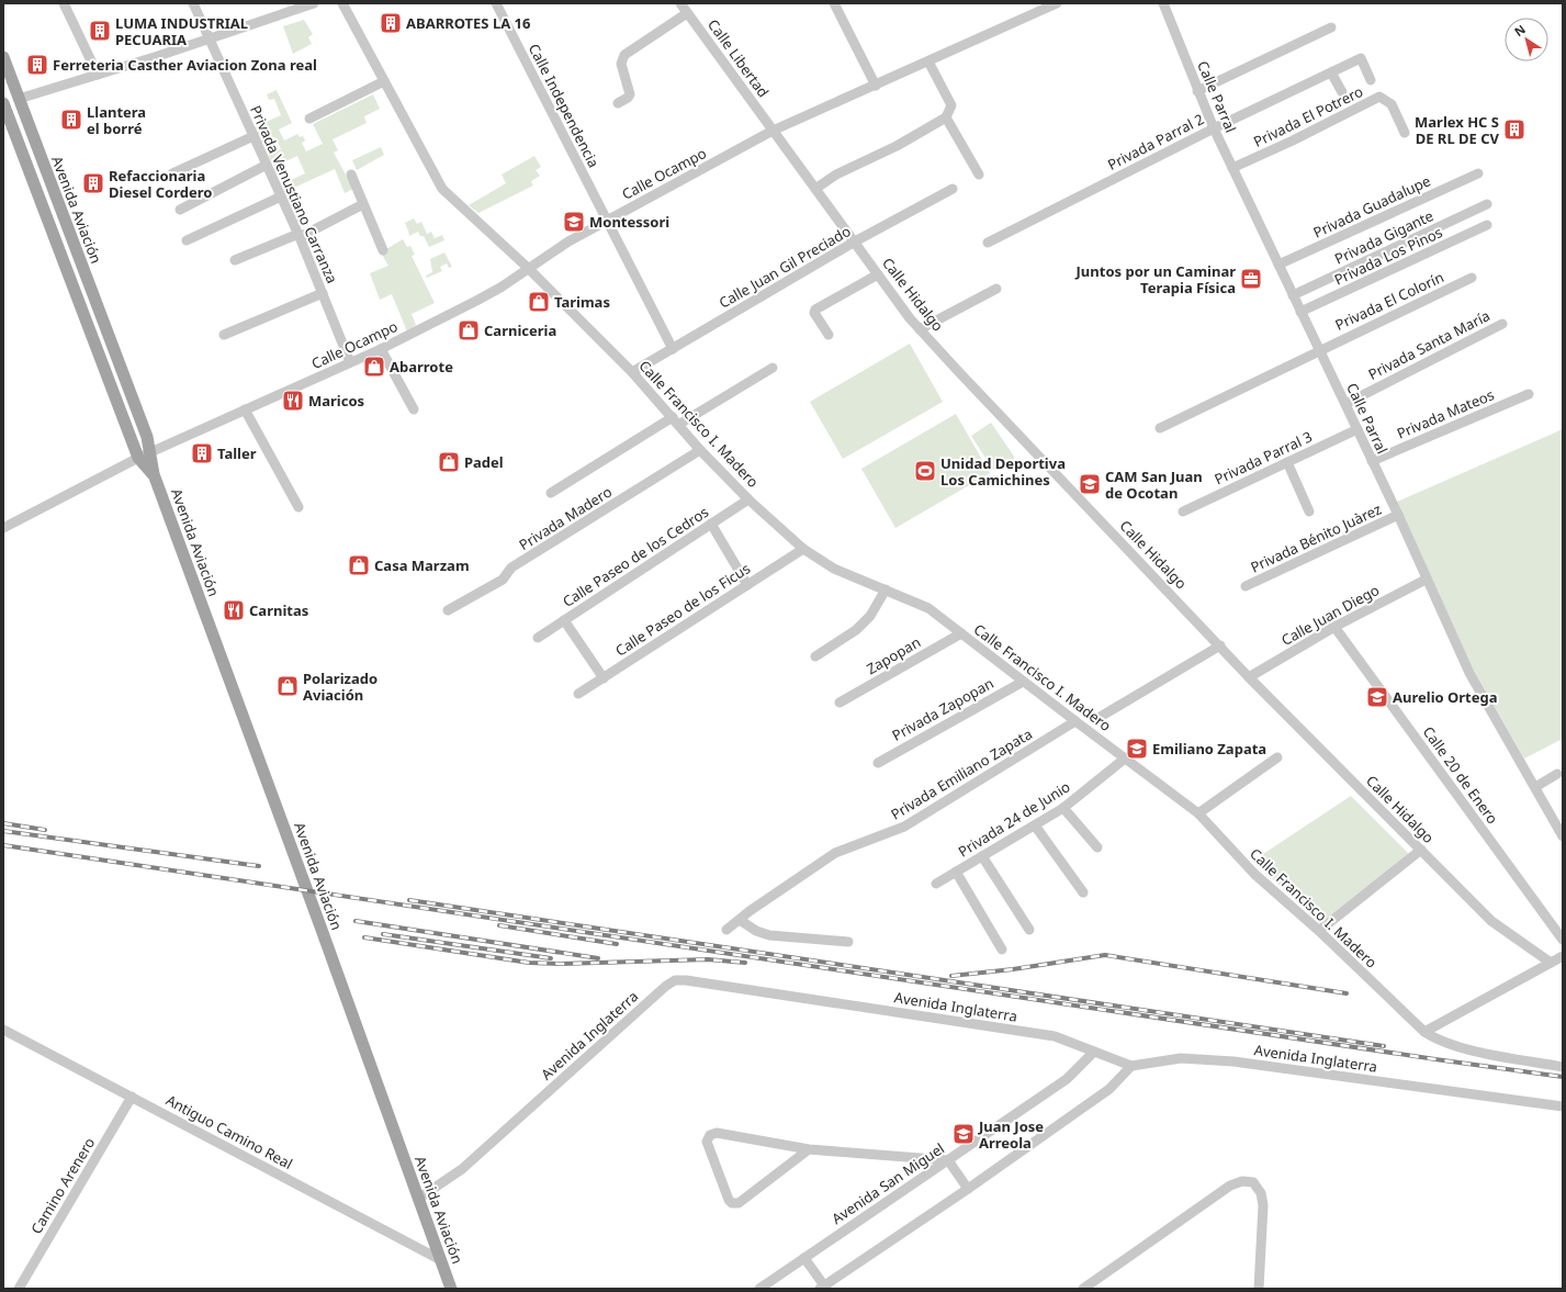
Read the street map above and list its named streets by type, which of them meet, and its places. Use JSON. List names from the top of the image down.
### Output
{
  "streets": {
    "main road": ["Avenida Aviación"],
    "street": [
      "Calle Libertad",
      "Calle Parral",
      "Calle Independencia",
      "Privada El Potrero",
      "Privada Parral 2",
      "Calle Ocampo",
      "Privada Venustiano Carranza",
      "Privada Guadalupe",
      "Privada Gigante",
      "Privada Los Pinos",
      "Calle Juan Gil Preciado",
      "Calle Hidalgo",
      "Privada El Colorín",
      "Privada Santa María",
      "Privada Mateos",
      "Calle Francisco I. Madero",
      "Privada Parral 3",
      "Privada Madero",
      "Privada Bénito Juàrez",
      "Calle Paseo de los Cedros",
      "Calle Paseo de los Ficus",
      "Calle Juan Diego",
      "Zapopan",
      "Privada Zapopan",
      "Privada Emiliano Zapata",
      "Calle 20 de Enero",
      "Privada 24 de Junio",
      "Avenida Inglaterra",
      "Antiguo Camino Real",
      "Avenida San Miguel",
      "Camino Arenero"
    ]
  },
  "crossings": [
    ["Calle Libertad", "Calle Ocampo"],
    ["Calle Libertad", "Calle Hidalgo"],
    ["Calle Parral", "Privada El Potrero"],
    ["Calle Parral", "Privada Parral 2"],
    ["Calle Parral", "Privada Guadalupe"],
    ["Calle Parral", "Privada Gigante"],
    ["Calle Parral", "Privada Los Pinos"],
    ["Calle Parral", "Privada El Colorín"],
    ["Calle Parral", "Privada Santa María"],
    ["Calle Parral", "Privada Mateos"],
    ["Calle Parral", "Privada Parral 3"],
    ["Calle Parral", "Privada Bénito Juàrez"],
    ["Calle Parral", "Calle Juan Diego"],
    ["Calle Independencia", "Calle Ocampo"],
    ["Calle Independencia", "Calle Juan Gil Preciado"],
    ["Calle Ocampo", "Privada Venustiano Carranza"],
    ["Calle Ocampo", "Avenida Aviación"],
    ["Calle Ocampo", "Calle Hidalgo"],
    ["Calle Ocampo", "Calle Francisco I. Madero"],
    ["Avenida Aviación", "Avenida Inglaterra"],
    ["Avenida Aviación", "Antiguo Camino Real"],
    ["Calle Juan Gil Preciado", "Calle Hidalgo"],
    ["Calle Juan Gil Preciado", "Calle Francisco I. Madero"],
    ["Calle Hidalgo", "Calle Juan Diego"],
    ["Calle Francisco I. Madero", "Privada Madero"],
    ["Calle Francisco I. Madero", "Calle Paseo de los Cedros"],
    ["Calle Francisco I. Madero", "Calle Paseo de los Ficus"],
    ["Calle Francisco I. Madero", "Zapopan"],
    ["Calle Francisco I. Madero", "Privada Zapopan"],
    ["Calle Francisco I. Madero", "Privada Emiliano Zapata"],
    ["Calle Francisco I. Madero", "Privada 24 de Junio"],
    ["Calle Juan Diego", "Calle 20 de Enero"],
    ["Avenida Inglaterra", "Avenida San Miguel"],
    ["Antiguo Camino Real", "Camino Arenero"]
  ],
  "places": {
    "building": [
      "ABARROTES LA 16",
      "LUMA INDUSTRIAL PECUARIA",
      "Ferreteria Casther Aviacion Zona real",
      "Llantera el borré",
      "Marlex HC S DE RL DE CV",
      "Refaccionaria Diesel Cordero",
      "Taller"
    ],
    "school or university": [
      "Montessori",
      "CAM San Juan de Ocotan",
      "Aurelio Ortega",
      "Emiliano Zapata",
      "Juan Jose Arreola"
    ],
    "office": ["Juntos por un Caminar Terapia Física"],
    "shop": [
      "Tarimas",
      "Carniceria",
      "Abarrote",
      "Padel",
      "Casa Marzam",
      "Polarizado Aviación"
    ],
    "restaurant": ["Maricos", "Carnitas"],
    "sports": ["Unidad Deportiva Los Camichines"]
  },
  "north": "top left"
}
